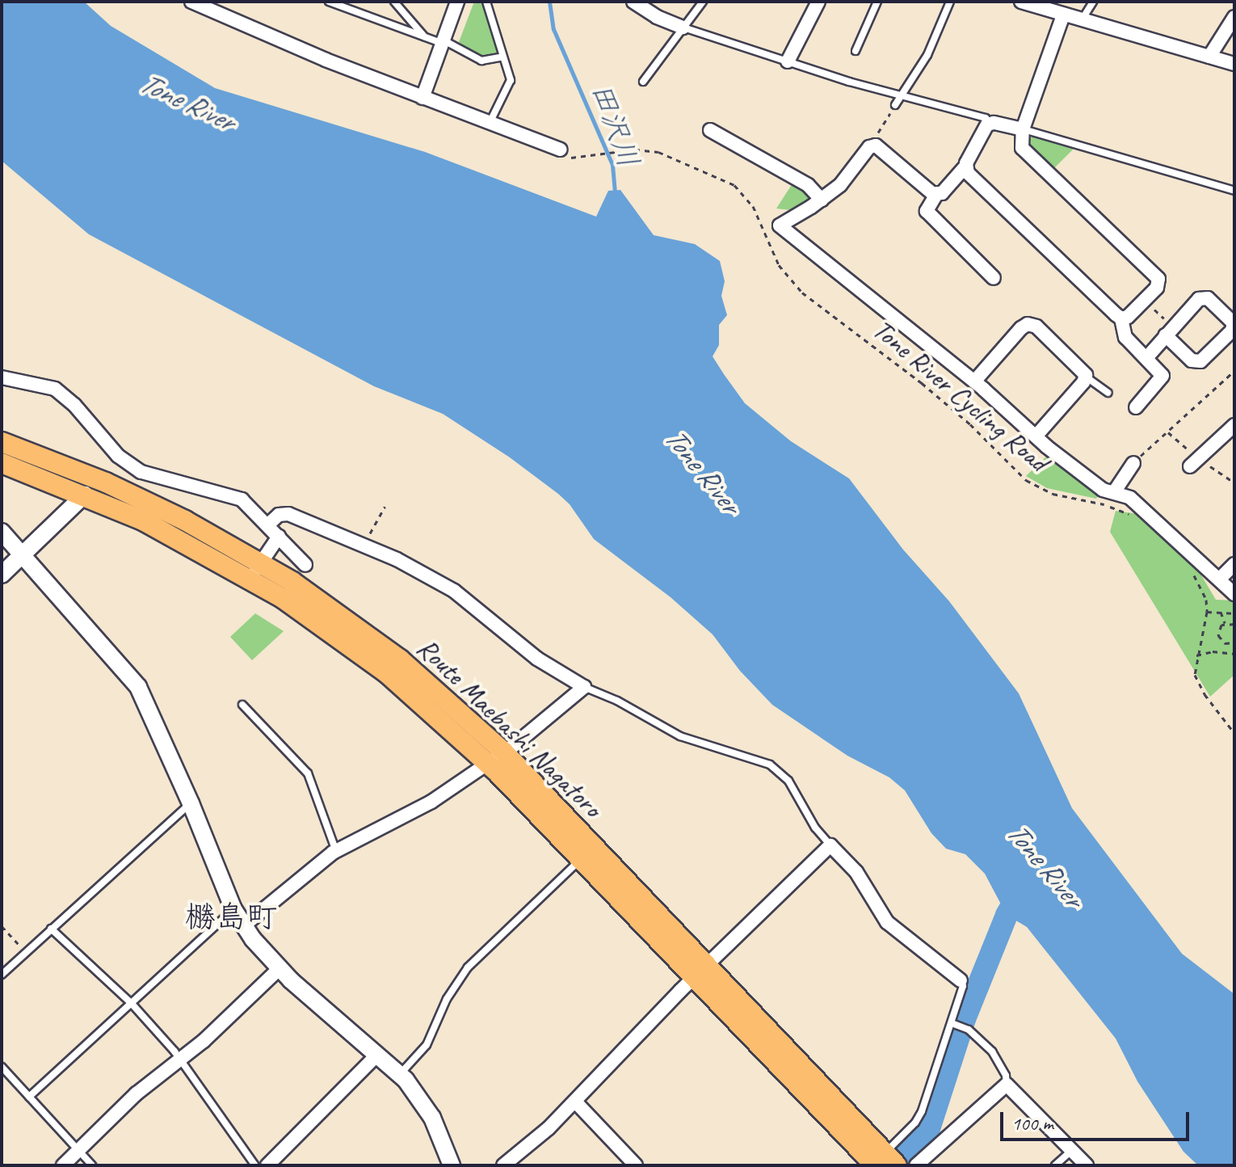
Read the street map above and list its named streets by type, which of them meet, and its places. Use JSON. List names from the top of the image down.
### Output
{
  "streets": {
    "main road": ["Route Maebashi Nagatoro"],
    "path": ["Tone River Cycling Road"]
  },
  "districts": ["橳島町"],
  "water": ["Tone River", "田沢川"],
  "scale_bar": "100 m"
}
